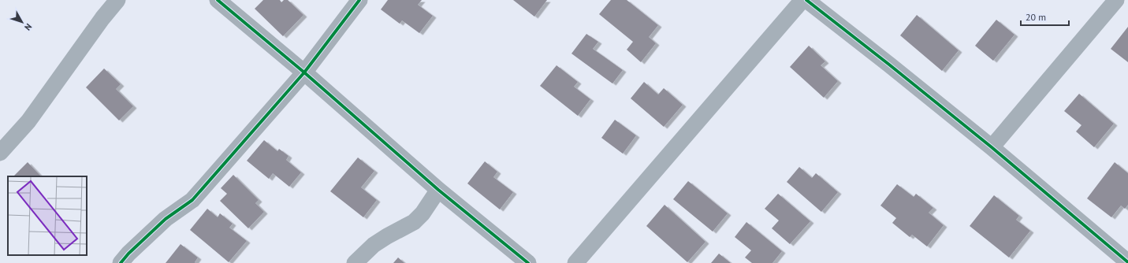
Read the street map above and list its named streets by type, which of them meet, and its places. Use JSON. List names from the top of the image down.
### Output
{
  "scale_bar": "20 m",
  "north": "bottom right"
}
